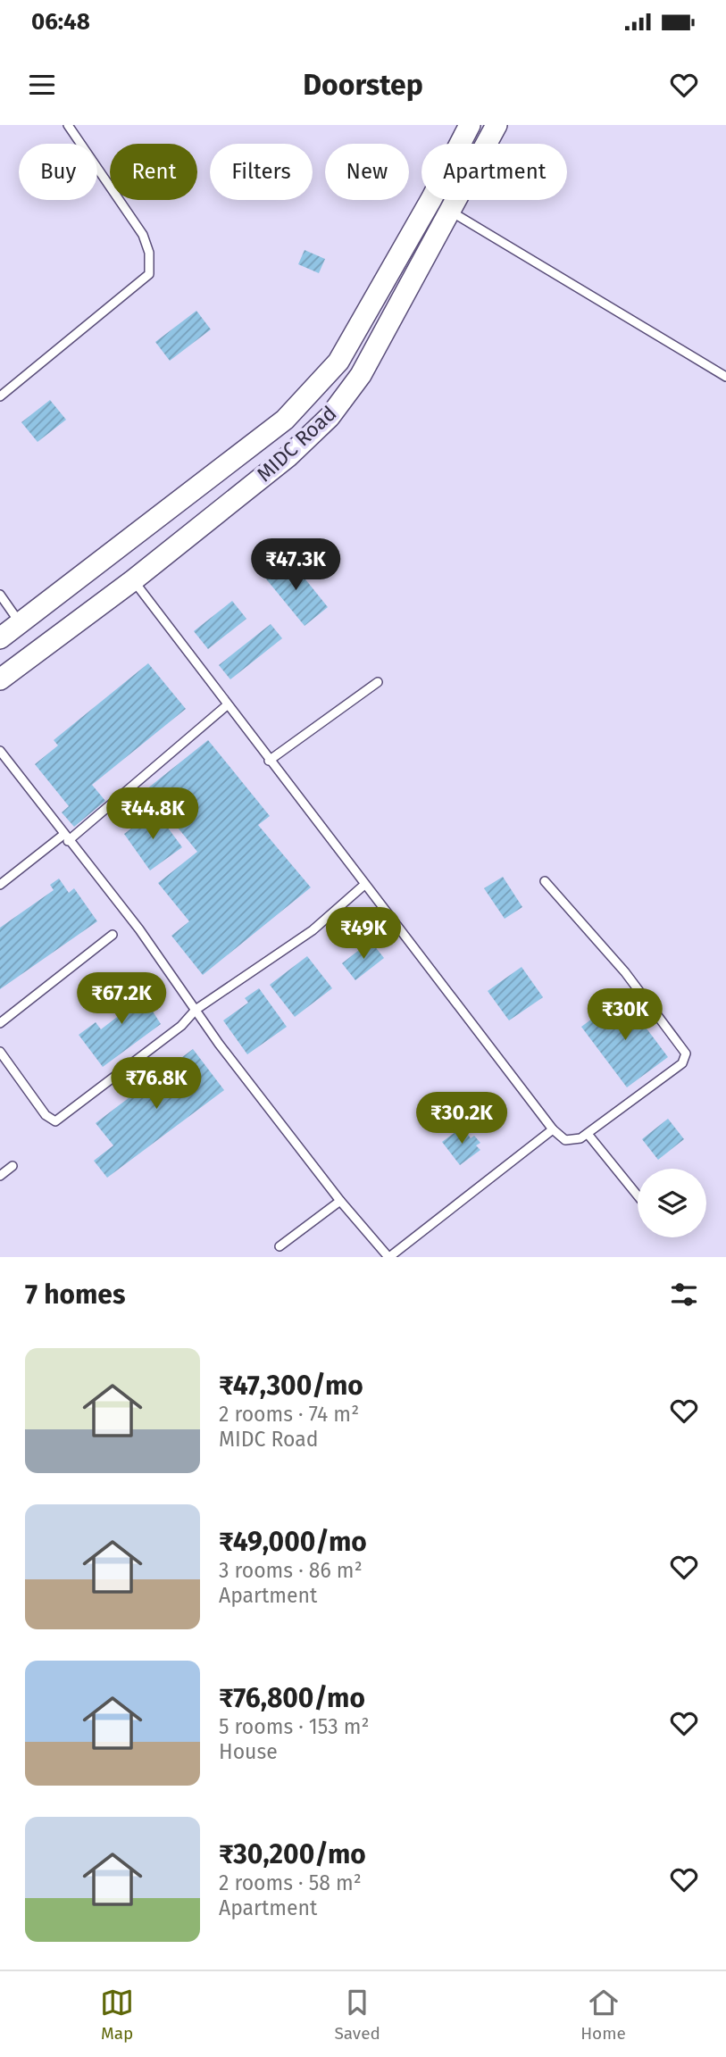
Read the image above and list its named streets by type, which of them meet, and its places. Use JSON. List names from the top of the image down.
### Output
{
  "streets": {
    "street": ["MIDC Road"]
  },
  "page": {
    "status": "06:48",
    "header": "Doorstep",
    "chip": [
      "Buy",
      "Rent",
      "Filters",
      "New",
      "Apartment"
    ],
    "price": [
      "₹47.3K",
      "₹44.8K",
      "₹49K",
      "₹67.2K",
      "₹30K",
      "₹76.8K",
      "₹30.2K"
    ],
    "heading": "7 homes",
    "list": [
      {
        "name": "₹47,300/mo",
        "note": "2 rooms · 74 m² · MIDC Road"
      },
      {
        "name": "₹49,000/mo",
        "note": "3 rooms · 86 m² · Apartment"
      },
      {
        "name": "₹76,800/mo",
        "note": "5 rooms · 153 m² · House"
      },
      {
        "name": "₹30,200/mo",
        "note": "2 rooms · 58 m² · Apartment"
      }
    ],
    "tabs": ["Map", "Saved", "Home"]
  }
}
